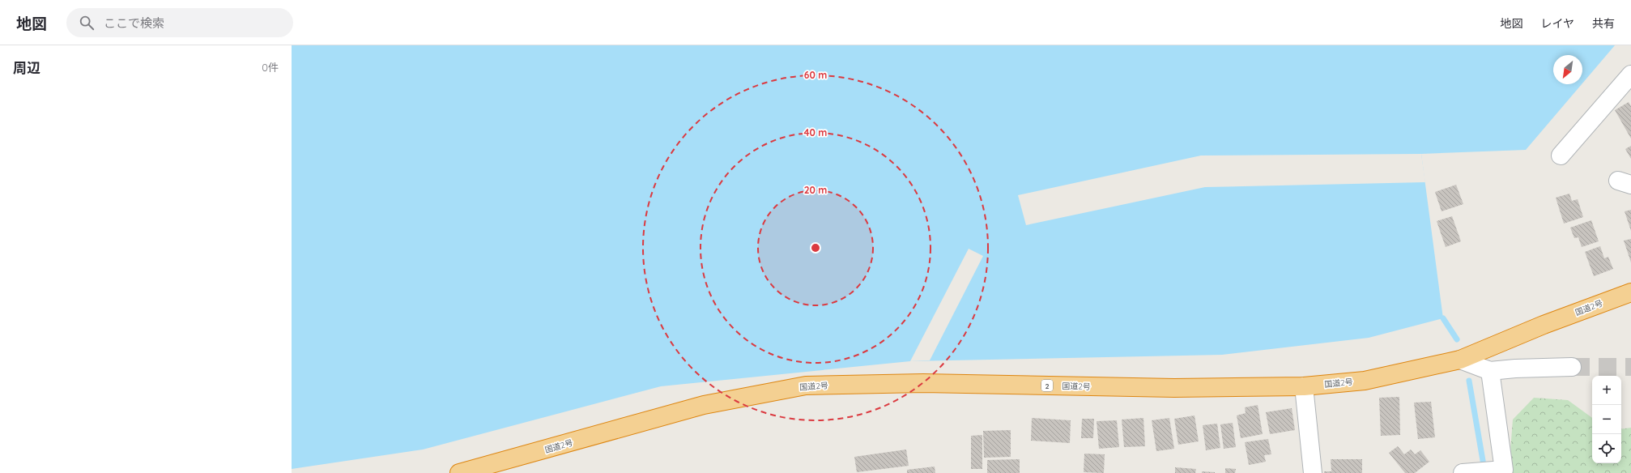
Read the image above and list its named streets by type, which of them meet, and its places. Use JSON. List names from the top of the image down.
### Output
{
  "streets": {
    "highway": ["国道2号", "2"]
  },
  "north": "bottom left",
  "page": {
    "header": "地図",
    "search": "ここで検索",
    "nav": ["地図", "レイヤ", "共有"],
    "heading": ["周辺", "0件"],
    "map_buttons": ["+", "−"]
  },
  "rings": ["60 m", "40 m", "20 m"]
}
